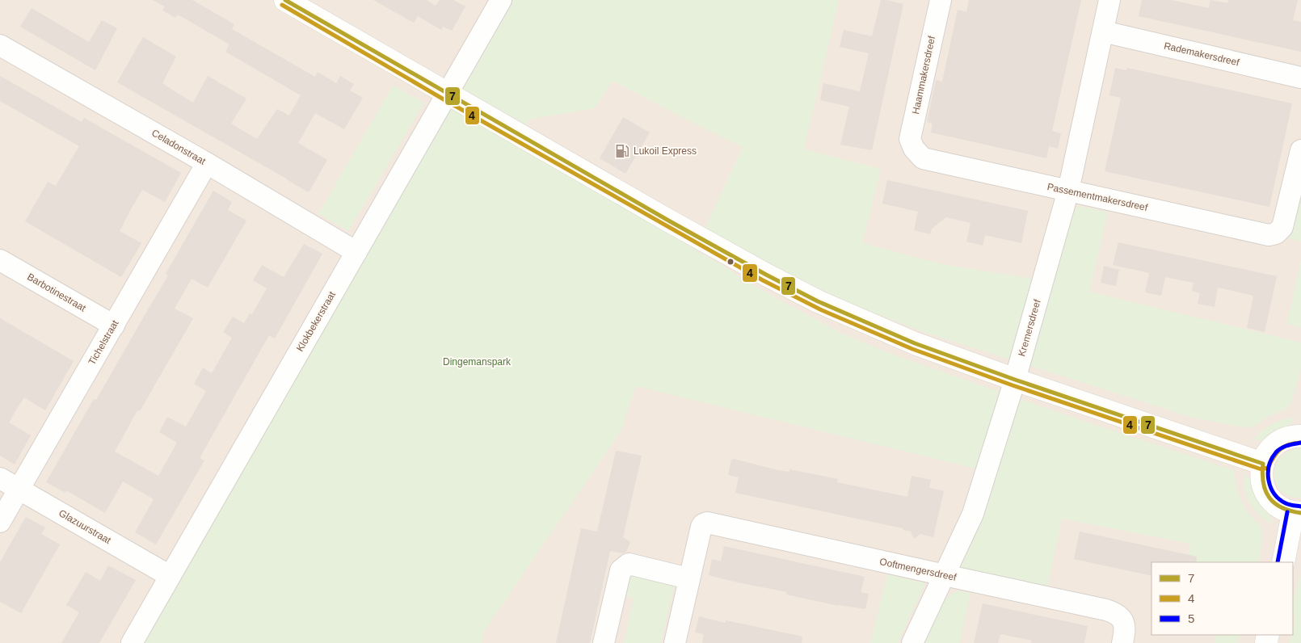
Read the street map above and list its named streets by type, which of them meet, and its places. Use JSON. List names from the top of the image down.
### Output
{
  "streets": {
    "street": [
      "Rademakersdreef",
      "Haammakersdreef",
      "Celadonstraat",
      "Passementmakersdreef",
      "Barbotinestraat",
      "Klokbekerstraat",
      "Kremersdreef",
      "Tichelstraat",
      "Glazuurstraat",
      "Ooftmengersdreef"
    ]
  },
  "crossings": [
    ["Rademakersdreef", "Kremersdreef"],
    ["Haammakersdreef", "Passementmakersdreef"],
    ["Celadonstraat", "Klokbekerstraat"],
    ["Celadonstraat", "Tichelstraat"],
    ["Passementmakersdreef", "Kremersdreef"],
    ["Barbotinestraat", "Tichelstraat"],
    ["Klokbekerstraat", "Glazuurstraat"],
    ["Kremersdreef", "Ooftmengersdreef"],
    ["Tichelstraat", "Glazuurstraat"]
  ],
  "parks": ["Dingemanspark"],
  "places": {
    "fuel station": ["Lukoil Express"]
  },
  "lines": ["transit line 7", "transit line 4", "transit line 5"],
  "legend": ["7", "4", "5"]
}
